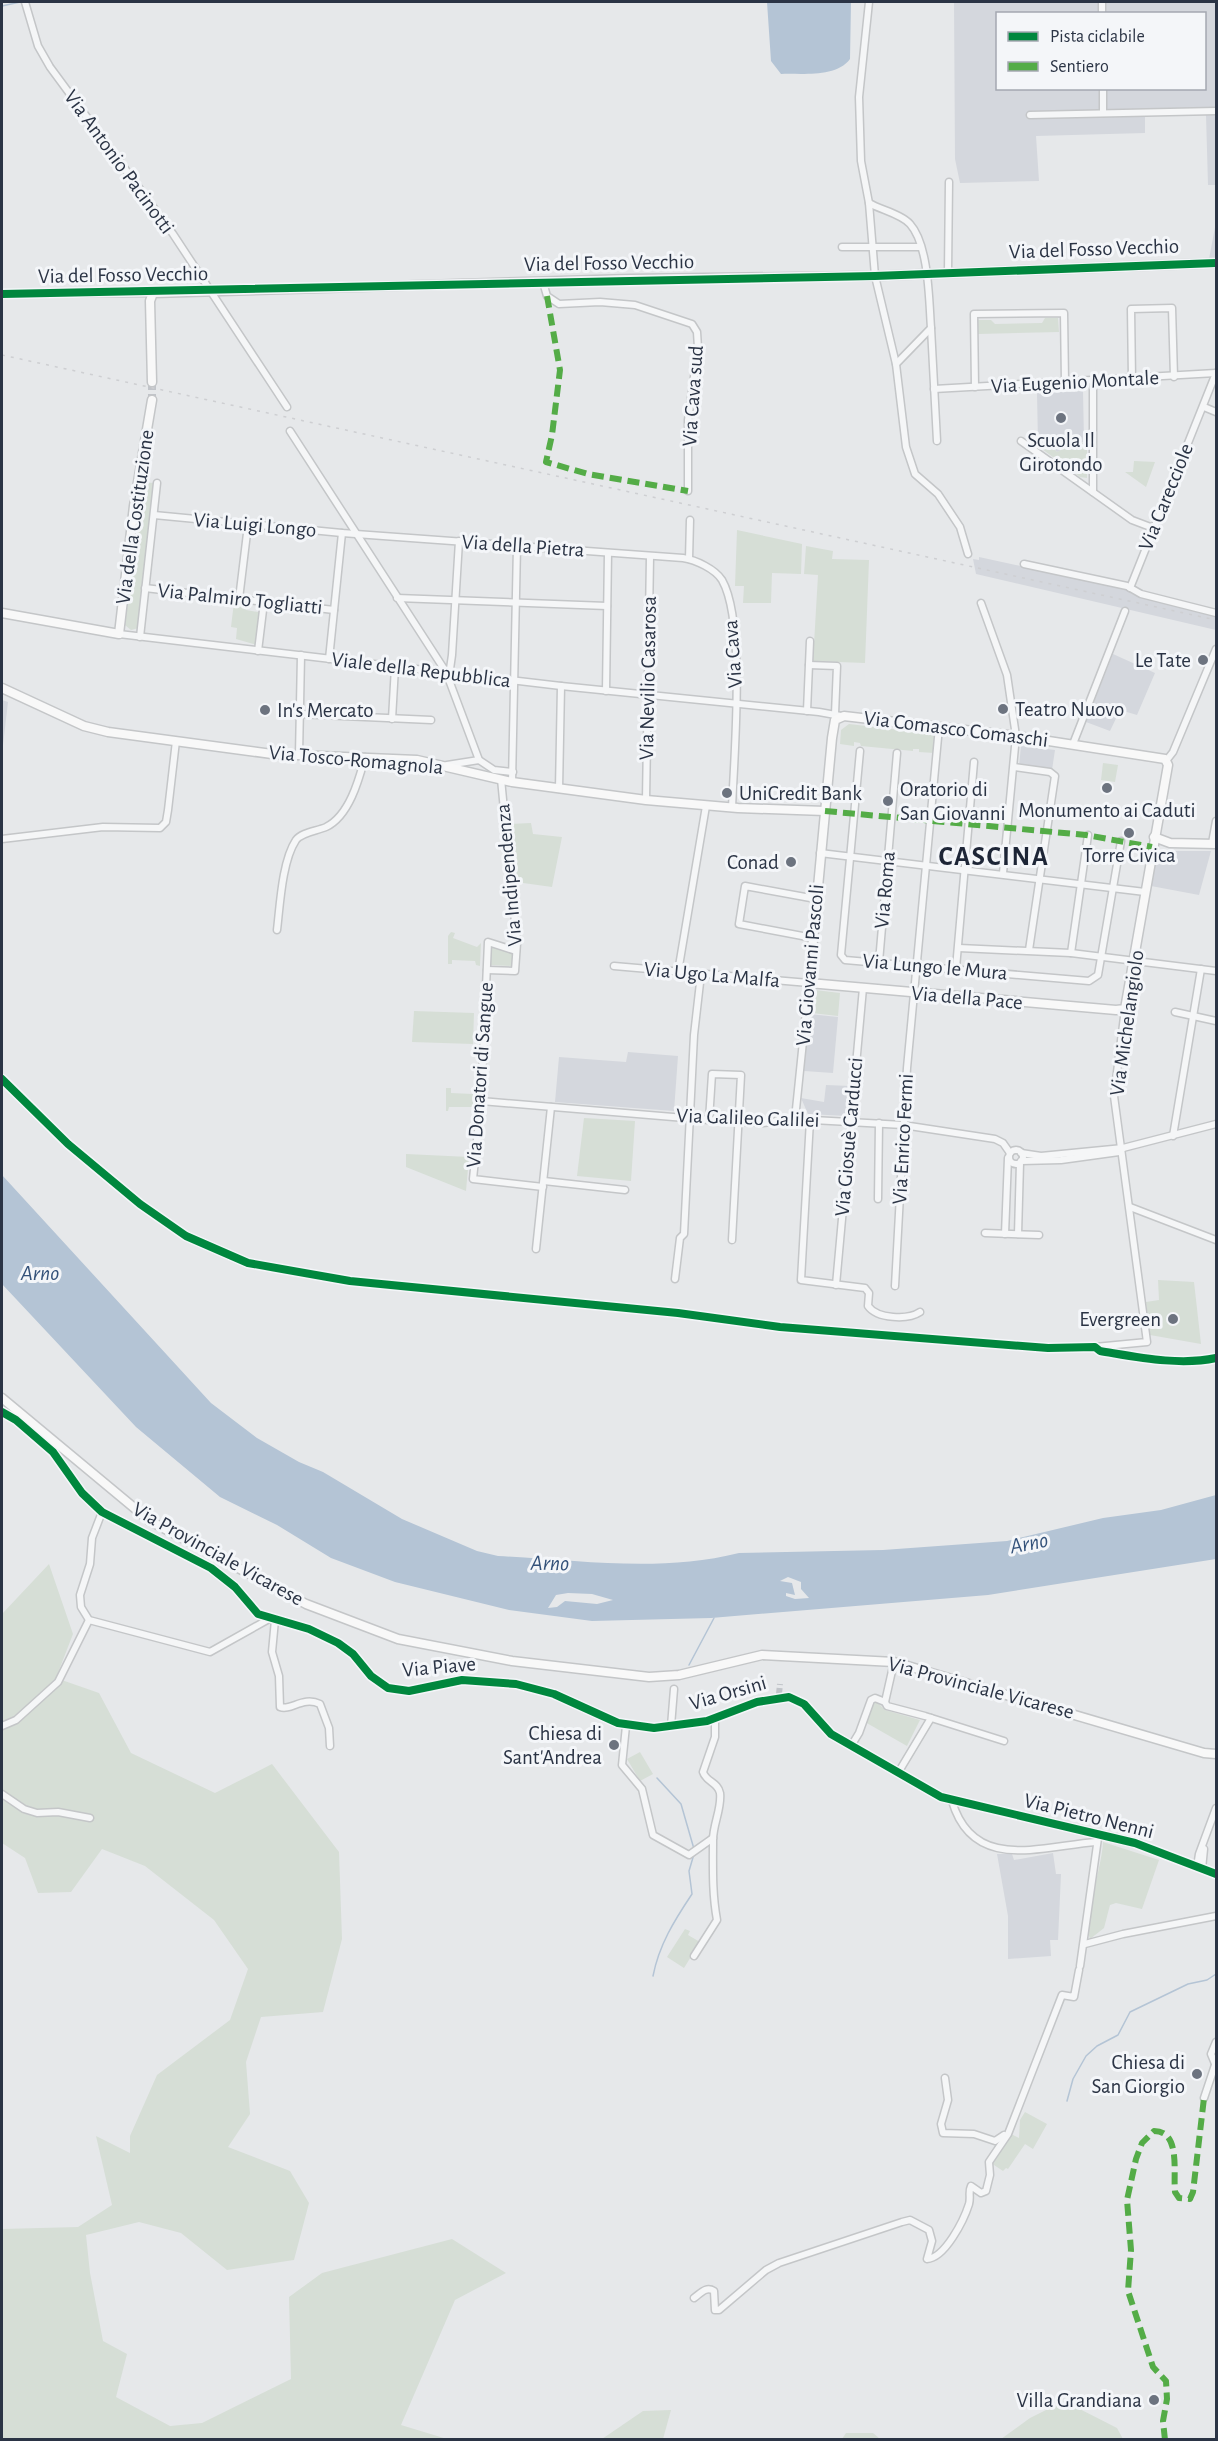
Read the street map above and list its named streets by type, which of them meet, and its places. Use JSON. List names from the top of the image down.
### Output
{
  "streets": {
    "main road": [
      "Via del Fosso Vecchio",
      "Via della Costituzione",
      "Viale della Repubblica",
      "Via Comasco Comaschi",
      "Via Tosco-Romagnola",
      "Via Giovanni Pascoli",
      "Via della Pace",
      "Via Michelangiolo",
      "Via Provinciale Vicarese"
    ],
    "street": [
      "Via Antonio Pacinotti",
      "Via Eugenio Montale",
      "Via Cava sud",
      "Via Carecciole",
      "Via Luigi Longo",
      "Via della Pietra",
      "Via Palmiro Togliatti",
      "Via Cava",
      "Via Nevilio Casarosa",
      "Via Indipendenza",
      "Via Roma",
      "Via Lungo le Mura",
      "Via Ugo La Malfa",
      "Via Donatori di Sangue",
      "Via Galileo Galilei",
      "Via Giosuè Carducci",
      "Via Enrico Fermi",
      "Via Piave",
      "Via Orsini",
      "Via Pietro Nenni"
    ]
  },
  "crossings": [
    ["Via Antonio Pacinotti", "Via del Fosso Vecchio"],
    ["Via del Fosso Vecchio", "Via Cava sud"],
    ["Via Eugenio Montale", "Via Carecciole"],
    ["Via della Costituzione", "Viale della Repubblica"],
    ["Via Luigi Longo", "Via della Pietra"],
    ["Via della Pietra", "Via Cava"],
    ["Via della Pietra", "Via Nevilio Casarosa"],
    ["Via Cava", "Viale della Repubblica"],
    ["Via Cava", "Via Tosco-Romagnola"],
    ["Viale della Repubblica", "Via Nevilio Casarosa"],
    ["Viale della Repubblica", "Via Comasco Comaschi"],
    ["Via Nevilio Casarosa", "Via Tosco-Romagnola"],
    ["Via Comasco Comaschi", "Via Tosco-Romagnola"],
    ["Via Comasco Comaschi", "Via Giovanni Pascoli"],
    ["Via Comasco Comaschi", "Via Michelangiolo"],
    ["Via Comasco Comaschi", "Via Enrico Fermi"],
    ["Via Tosco-Romagnola", "Via Indipendenza"],
    ["Via Tosco-Romagnola", "Via Giovanni Pascoli"],
    ["Via Indipendenza", "Via Donatori di Sangue"],
    ["Via Roma", "Via Lungo le Mura"],
    ["Via Giovanni Pascoli", "Via Ugo La Malfa"],
    ["Via Giovanni Pascoli", "Via della Pace"],
    ["Via Giovanni Pascoli", "Via Galileo Galilei"],
    ["Via Lungo le Mura", "Via Enrico Fermi"],
    ["Via Ugo La Malfa", "Via della Pace"],
    ["Via della Pace", "Via Michelangiolo"],
    ["Via della Pace", "Via Giosuè Carducci"],
    ["Via della Pace", "Via Enrico Fermi"],
    ["Via Michelangiolo", "Via Galileo Galilei"],
    ["Via Donatori di Sangue", "Via Galileo Galilei"],
    ["Via Galileo Galilei", "Via Giosuè Carducci"],
    ["Via Galileo Galilei", "Via Enrico Fermi"],
    ["Via Piave", "Via Orsini"],
    ["Via Orsini", "Via Pietro Nenni"]
  ],
  "districts": ["CASCINA"],
  "water": ["Arno"],
  "places": [
    "Scuola Il Girotondo",
    "Le Tate",
    "Teatro Nuovo",
    "In's Mercato",
    "Monumento ai Caduti",
    "UniCredit Bank",
    "Oratorio di San Giovanni",
    "Torre Civica",
    "Conad",
    "Evergreen",
    "Chiesa di Sant'Andrea",
    "Chiesa di San Giorgio",
    "Villa Grandiana"
  ],
  "legend": ["Pista ciclabile", "Sentiero"]
}
